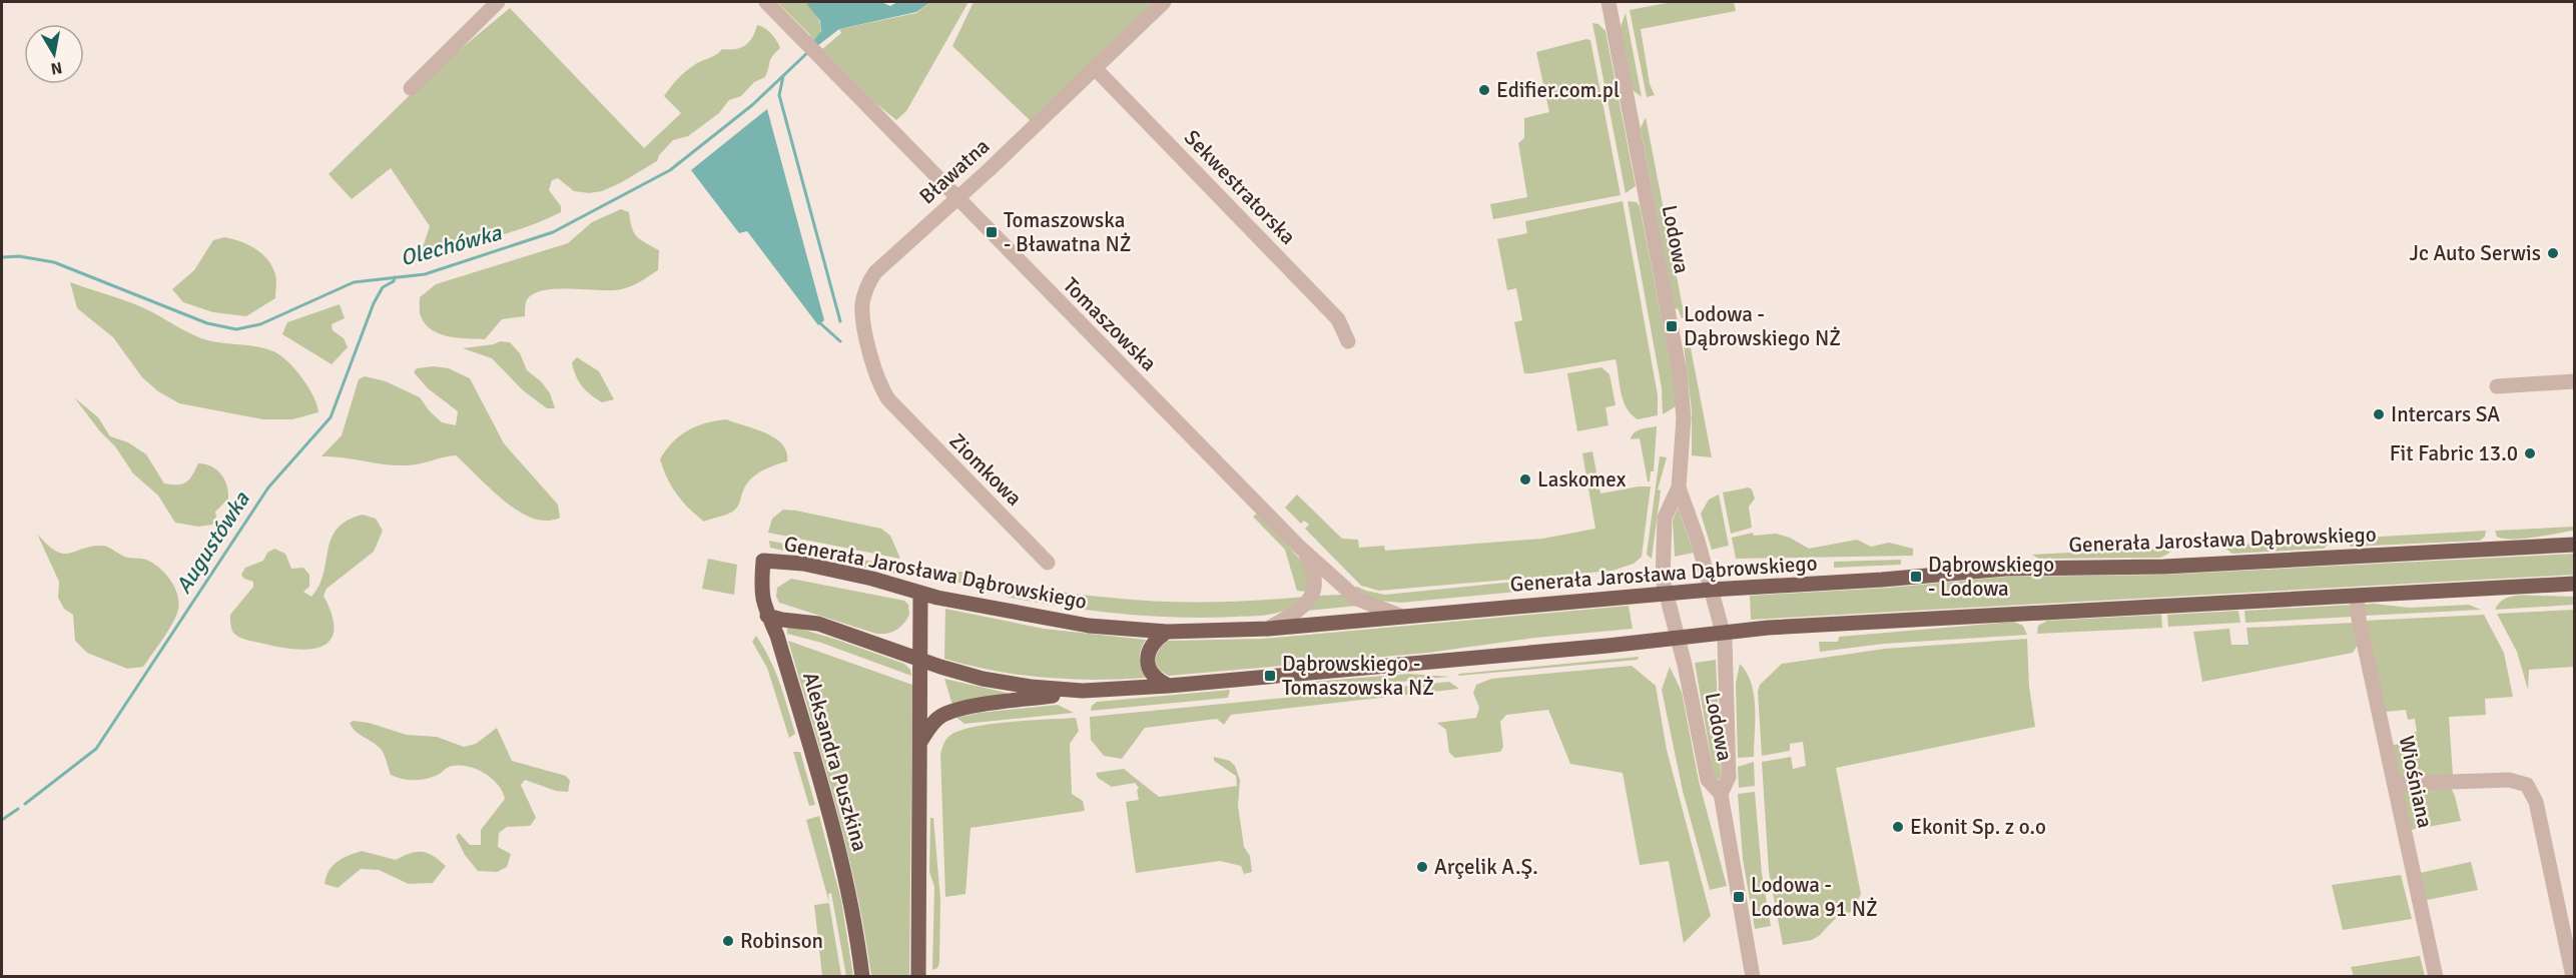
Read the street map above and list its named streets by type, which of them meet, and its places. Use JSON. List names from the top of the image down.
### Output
{
  "streets": {
    "main road": ["Generała Jarosława Dąbrowskiego", "Aleksandra Puszkina"],
    "street": [
      "Bławatna",
      "Sekwestratorska",
      "Lodowa",
      "Tomaszowska",
      "Ziomkowa",
      "Wiośniana"
    ]
  },
  "crossings": [
    ["Bławatna", "Sekwestratorska"],
    ["Bławatna", "Tomaszowska"],
    ["Bławatna", "Ziomkowa"],
    ["Lodowa", "Generała Jarosława Dąbrowskiego"],
    ["Tomaszowska", "Generała Jarosława Dąbrowskiego"],
    ["Generała Jarosława Dąbrowskiego", "Aleksandra Puszkina"]
  ],
  "water": ["Olechówka", "Augustówka"],
  "places": {
    "other": [
      "Edifier.com.pl",
      "Jc Auto Serwis",
      "Intercars SA",
      "Fit Fabric 13.0",
      "Laskomex",
      "Ekonit Sp. z o.o",
      "Arçelik A.Ş.",
      "Robinson"
    ],
    "transit": [
      "Tomaszowska - Bławatna NŻ",
      "Lodowa - Dąbrowskiego NŻ",
      "Dąbrowskiego - Lodowa",
      "Dąbrowskiego - Tomaszowska NŻ",
      "Lodowa - Lodowa 91 NŻ"
    ]
  },
  "north": "bottom"
}
